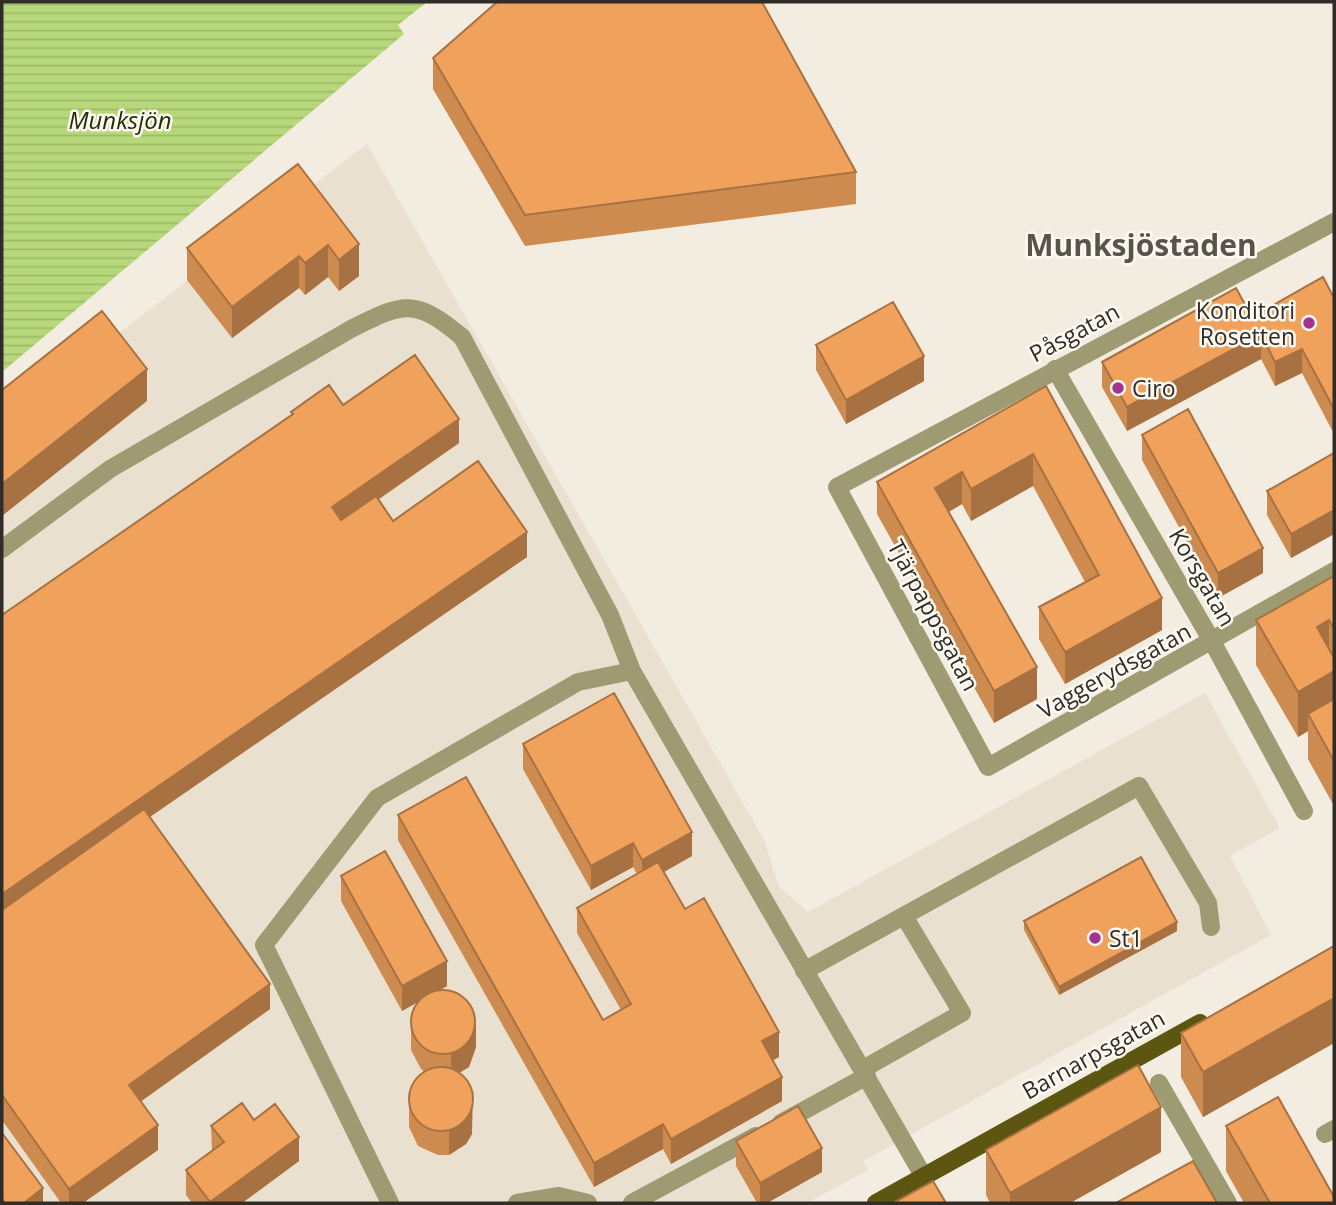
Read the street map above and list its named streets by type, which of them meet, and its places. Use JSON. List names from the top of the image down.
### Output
{
  "streets": {
    "main road": ["Barnarpsgatan"],
    "street": [
      "Påsgatan",
      "Korsgatan",
      "Tjärpappsgatan",
      "Vaggerydsgatan"
    ]
  },
  "crossings": [
    ["Påsgatan", "Korsgatan"],
    ["Påsgatan", "Tjärpappsgatan"],
    ["Korsgatan", "Vaggerydsgatan"],
    ["Tjärpappsgatan", "Vaggerydsgatan"]
  ],
  "districts": ["Munksjöstaden"],
  "water": ["Munksjön"],
  "places": ["Konditori Rosetten", "Ciro", "St1"]
}
